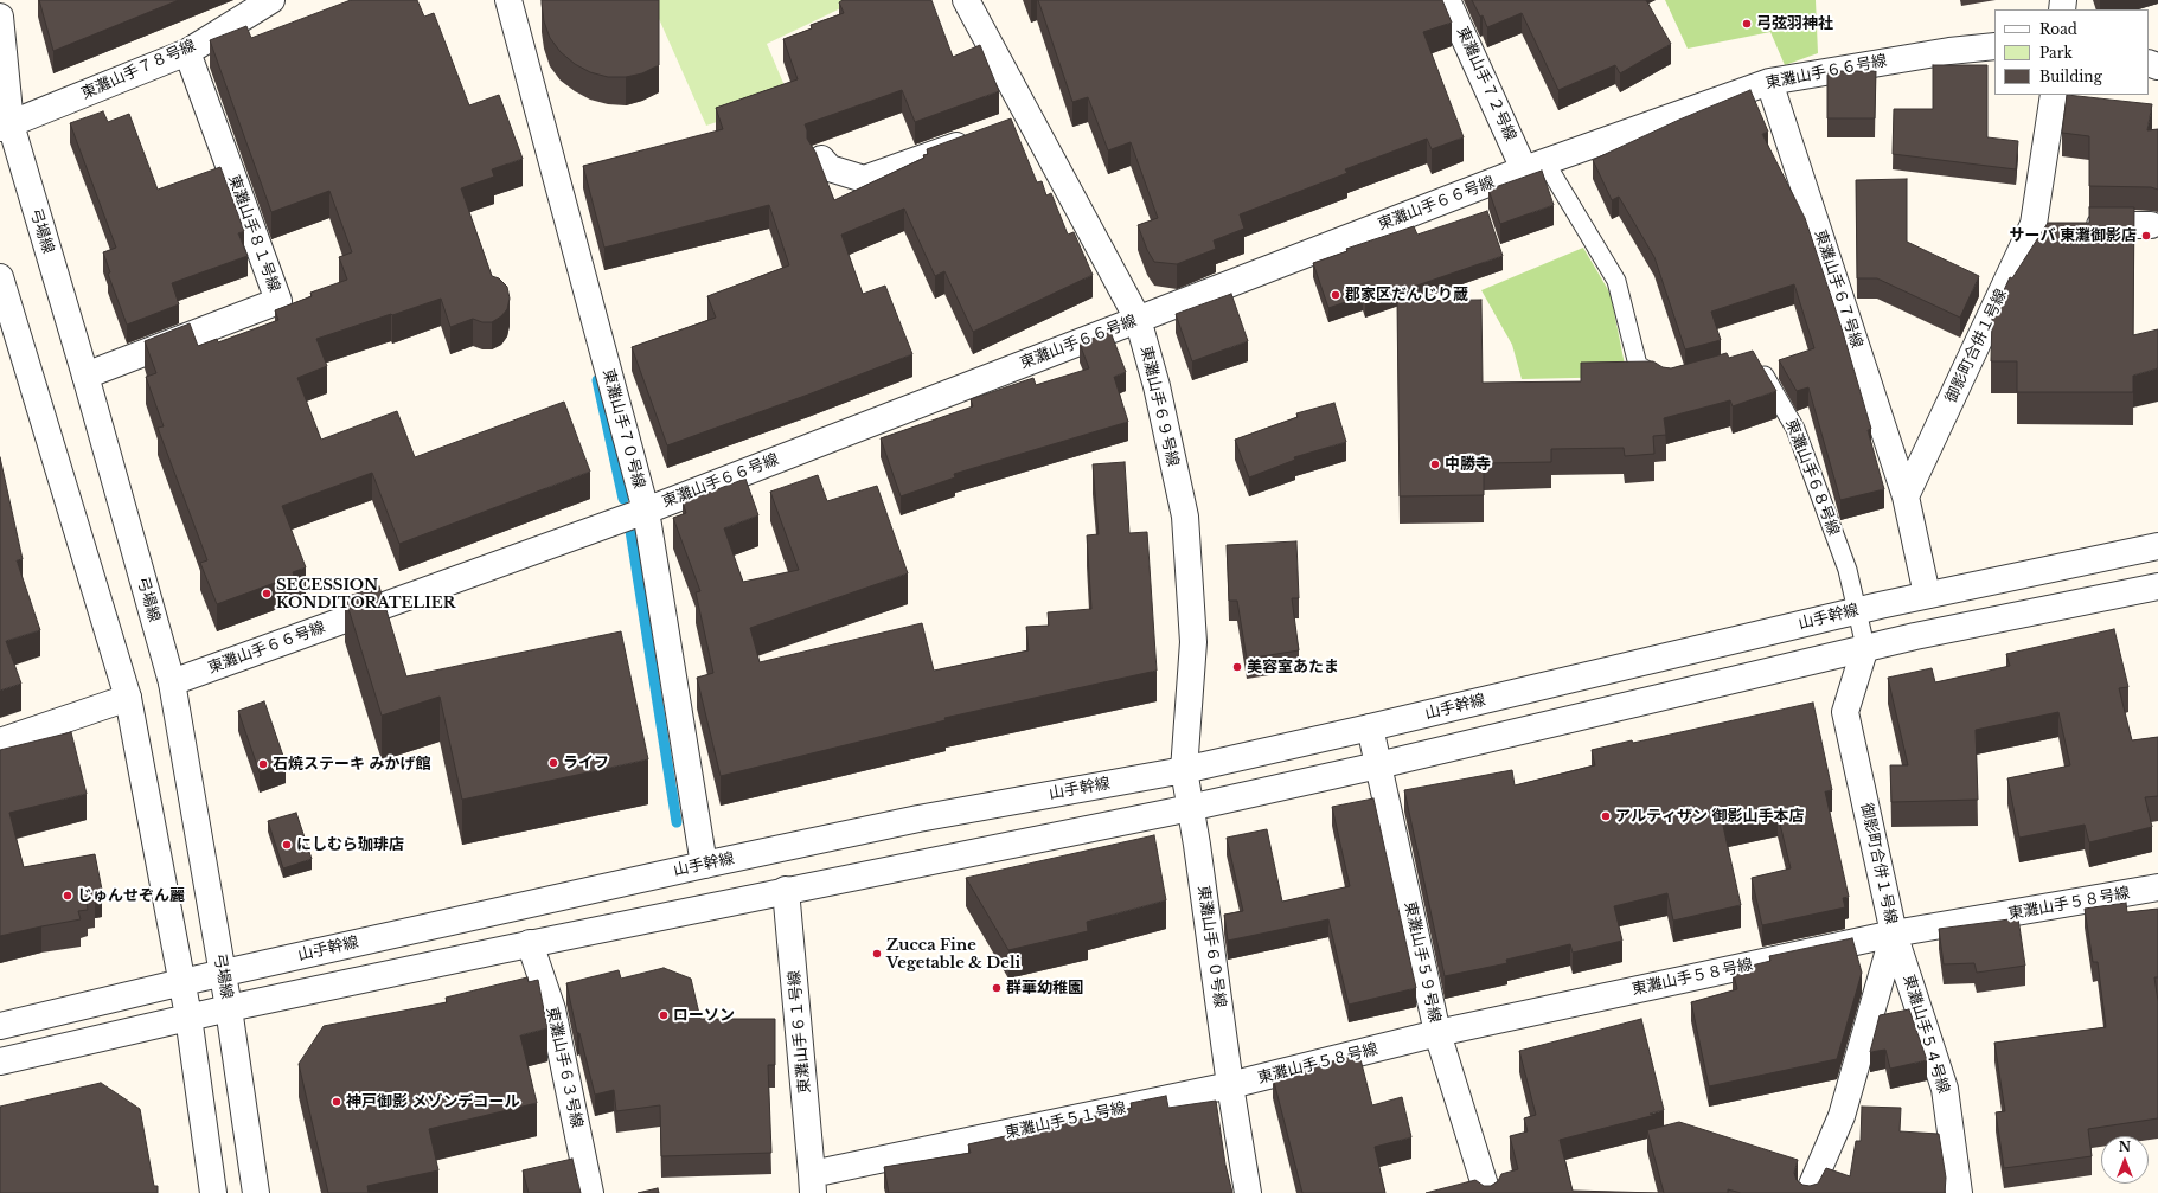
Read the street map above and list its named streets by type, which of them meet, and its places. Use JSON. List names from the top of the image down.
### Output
{
  "streets": {
    "street": [
      "東灘山手７８号線",
      "東灘山手６６号線",
      "東灘山手７２号線",
      "弓場線",
      "東灘山手８１号線",
      "東灘山手６７号線",
      "御影町合併１号線",
      "東灘山手６９号線",
      "東灘山手７０号線",
      "山手幹線",
      "東灘山手５８号線",
      "東灘山手６０号線",
      "東灘山手５９号線",
      "東灘山手６１号線",
      "東灘山手５４号線",
      "東灘山手６３号線",
      "東灘山手５１号線"
    ],
    "lane": ["東灘山手６８号線"]
  },
  "crossings": [
    ["東灘山手７８号線", "弓場線"],
    ["東灘山手７８号線", "東灘山手８１号線"],
    ["東灘山手６６号線", "東灘山手７２号線"],
    ["東灘山手６６号線", "弓場線"],
    ["東灘山手６６号線", "東灘山手６７号線"],
    ["東灘山手６６号線", "東灘山手６９号線"],
    ["東灘山手６６号線", "東灘山手７０号線"],
    ["弓場線", "東灘山手８１号線"],
    ["弓場線", "山手幹線"],
    ["東灘山手６７号線", "御影町合併１号線"],
    ["御影町合併１号線", "東灘山手６８号線"],
    ["御影町合併１号線", "山手幹線"],
    ["御影町合併１号線", "東灘山手５８号線"],
    ["御影町合併１号線", "東灘山手５４号線"],
    ["東灘山手６９号線", "山手幹線"],
    ["東灘山手６９号線", "東灘山手６０号線"],
    ["東灘山手７０号線", "山手幹線"],
    ["東灘山手６８号線", "山手幹線"],
    ["山手幹線", "東灘山手５９号線"],
    ["東灘山手５８号線", "東灘山手６０号線"],
    ["東灘山手５８号線", "東灘山手５９号線"],
    ["東灘山手５８号線", "東灘山手５４号線"],
    ["東灘山手５８号線", "東灘山手５１号線"],
    ["東灘山手６０号線", "東灘山手５１号線"],
    ["東灘山手６１号線", "東灘山手５１号線"]
  ],
  "places": [
    "弓弦羽神社",
    "サーバ 東灘御影店",
    "郡家区だんじり蔵",
    "中勝寺",
    "SECESSION KONDITORATELIER",
    "美容室あたま",
    "ライフ",
    "石焼ステーキ みかげ館",
    "アルティザン 御影山手本店",
    "にしむら珈琲店",
    "じゅんせぞん麗",
    "Zucca Fine Vegetable & Deli",
    "群華幼稚園",
    "ローソン",
    "神戸御影 メゾンデコール"
  ],
  "legend": ["Road", "Park", "Building"],
  "north": "top"
}
